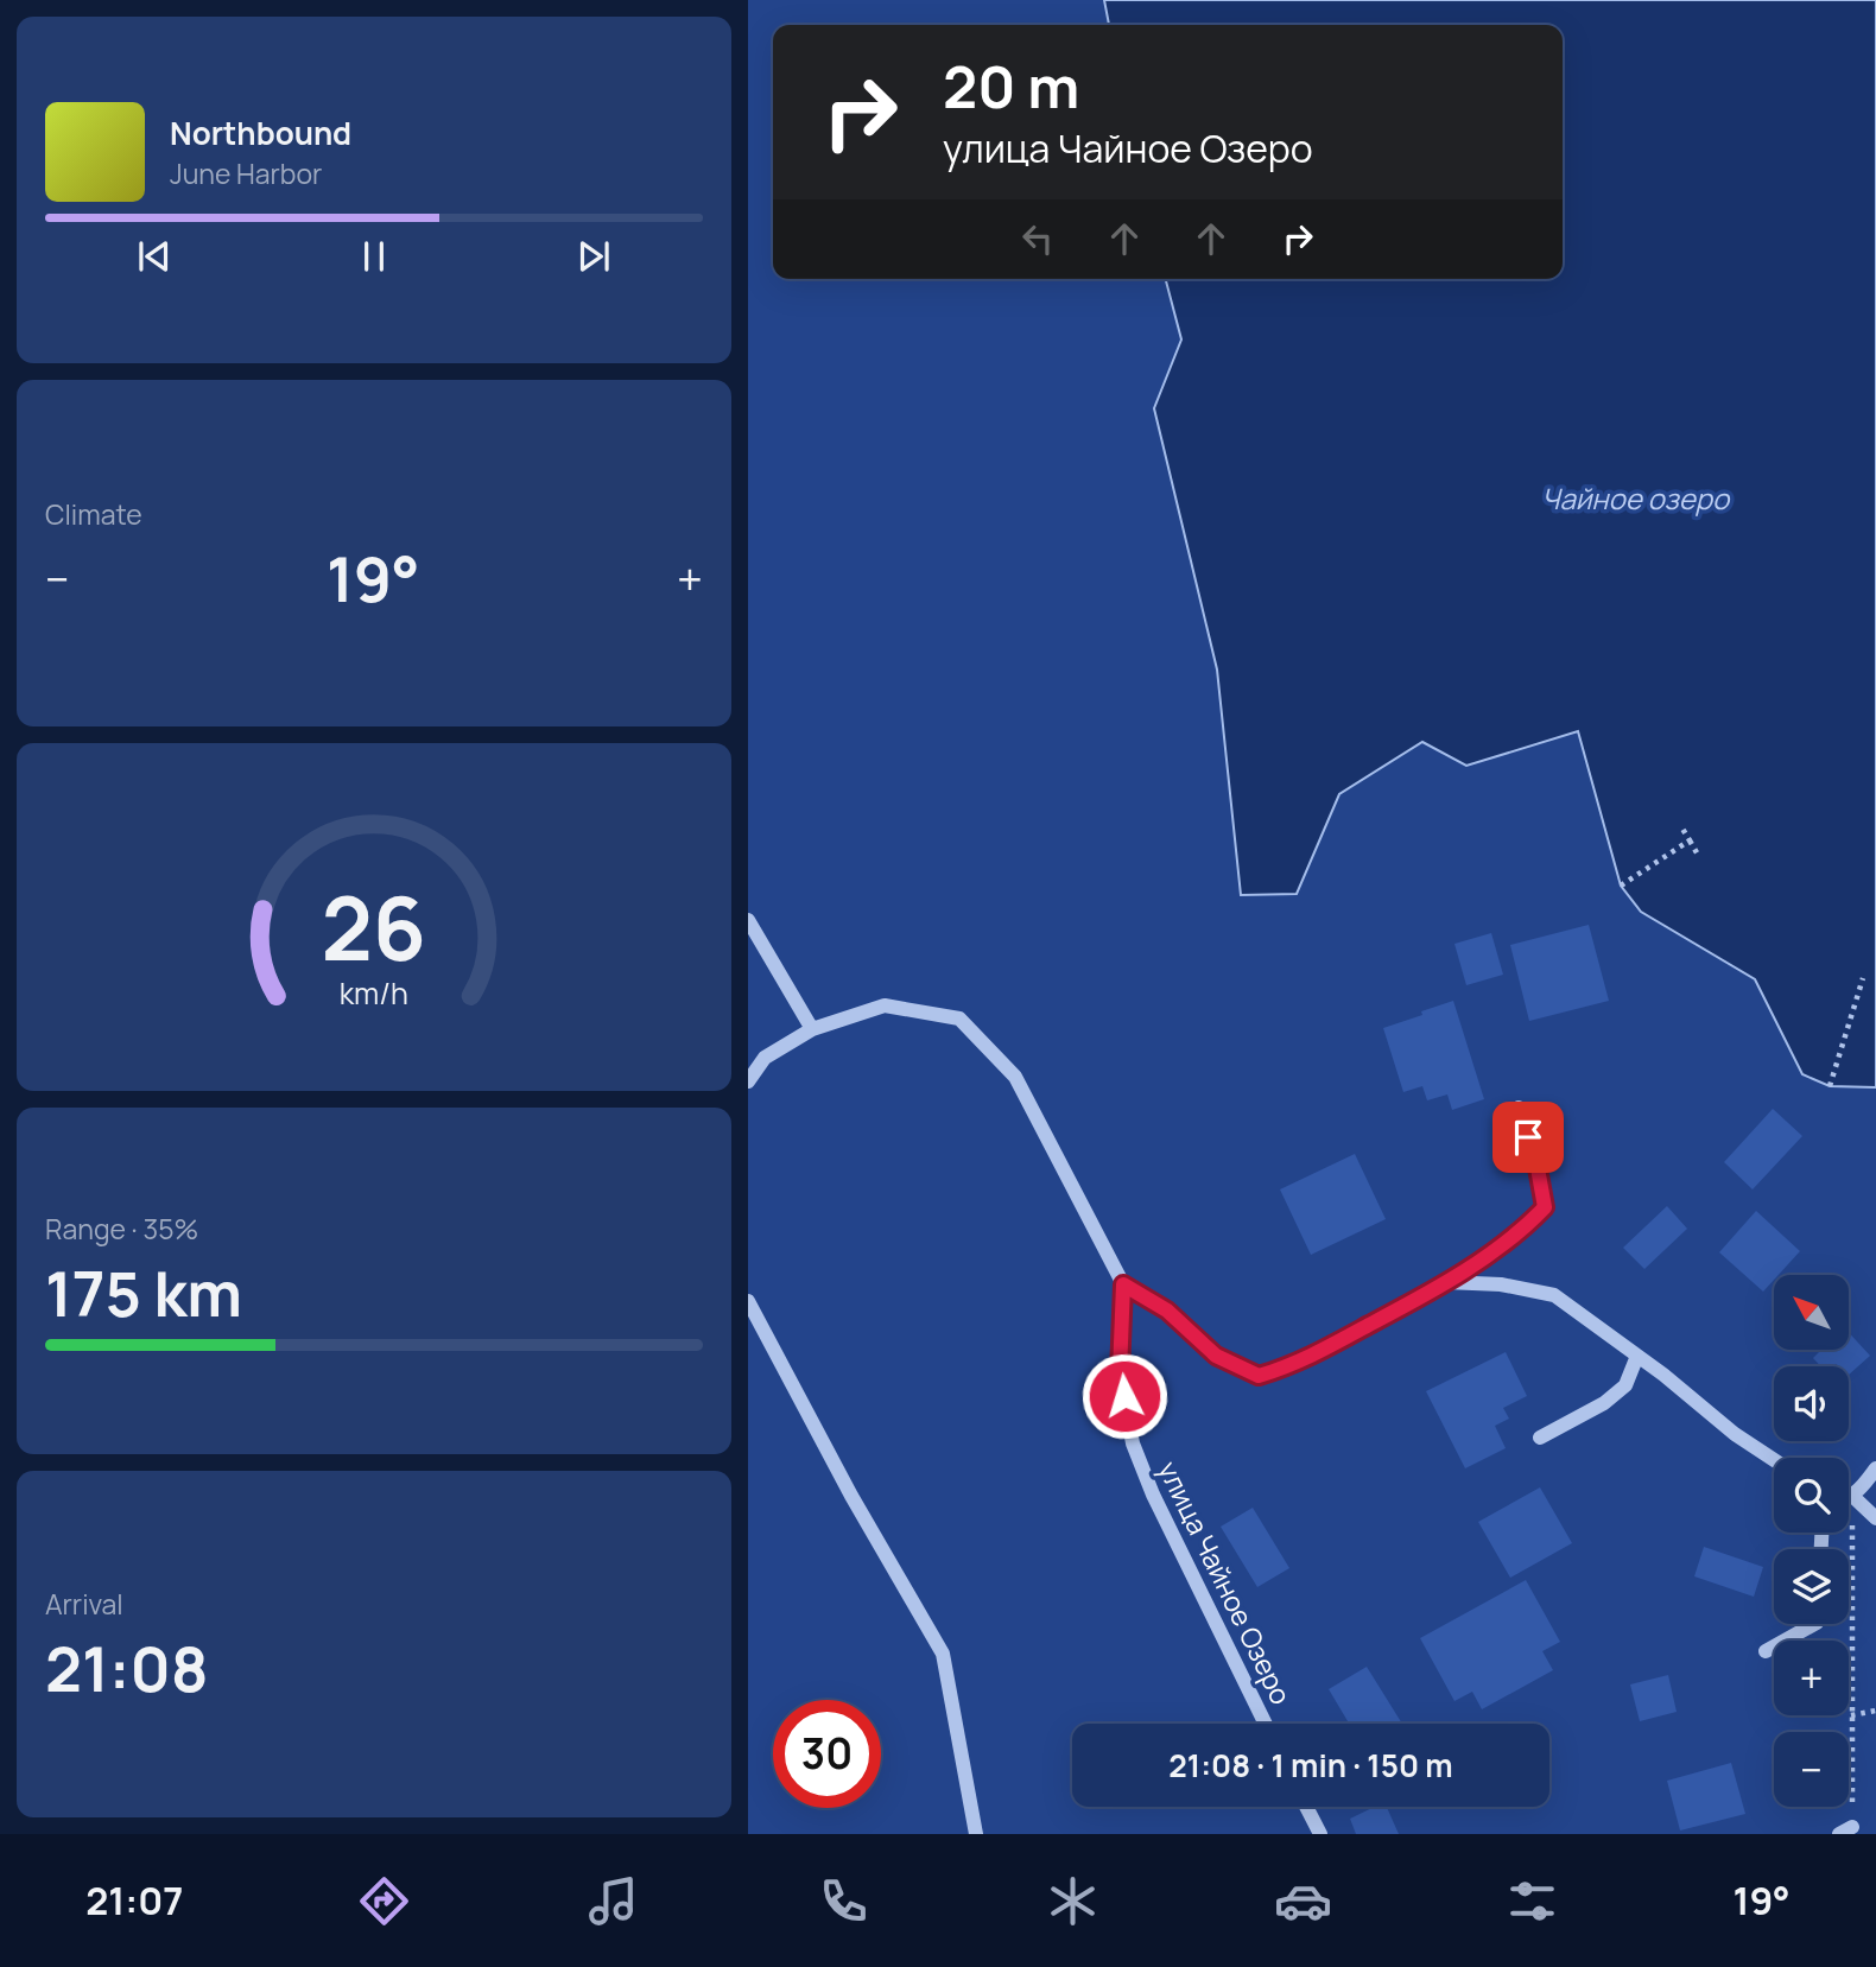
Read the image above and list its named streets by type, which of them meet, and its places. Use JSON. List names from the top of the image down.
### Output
{
  "streets": {
    "street": ["улица Чайное Озеро"]
  },
  "water": ["Чайное озеро"],
  "north": "top left",
  "page": {
    "turn": ["20 m", "улица Чайное Озеро"],
    "song": ["Northbound", "June Harbor"],
    "tile": [
      "Climate",
      ["Range · 35%", "175 km"],
      ["Arrival", "21:08"]
    ],
    "heat": ["−", "19°", "+"],
    "map_buttons": ["+", "−"],
    "limit": "30",
    "trip": "21:08 · 1 min · 150 m",
    "tabs": ["21:07", "19°"],
    "gauge": ["26", "km/h"]
  }
}
